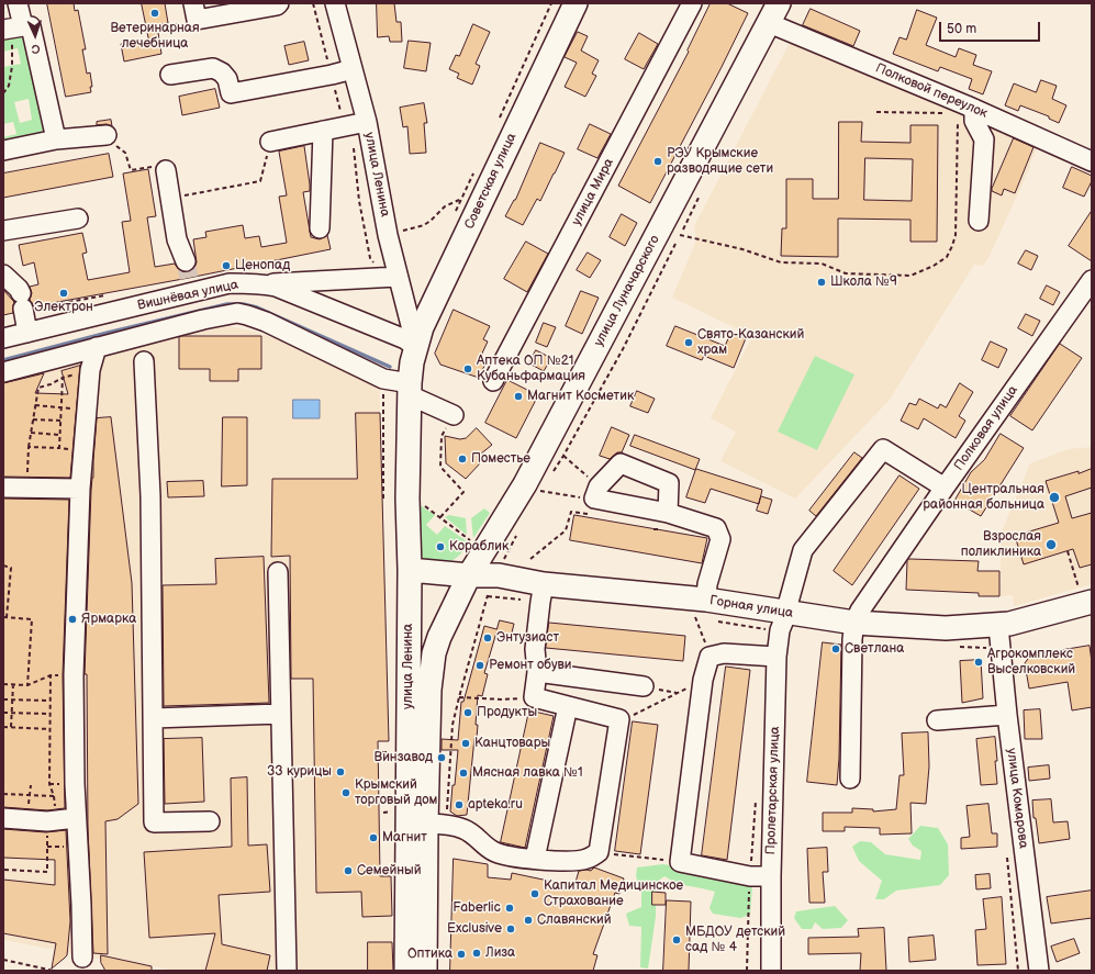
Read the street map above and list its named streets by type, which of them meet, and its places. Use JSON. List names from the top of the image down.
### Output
{
  "streets": {
    "main road": [
      "улица Ленина",
      "Советская улица",
      "улица Луначарского",
      "Горная улица"
    ],
    "street": [
      "Полковой переулок",
      "улица Мира",
      "Вишнёвая улица",
      "Полковая улица",
      "Пролетарская улица",
      "улица Комарова"
    ]
  },
  "crossings": [
    ["Полковой переулок", "улица Луначарского"],
    ["улица Ленина", "Советская улица"],
    ["улица Ленина", "улица Луначарского"],
    ["улица Ленина", "Вишнёвая улица"],
    ["улица Ленина", "Горная улица"],
    ["Советская улица", "Вишнёвая улица"],
    ["улица Луначарского", "Горная улица"],
    ["Полковая улица", "Горная улица"],
    ["Полковая улица", "Пролетарская улица"],
    ["Горная улица", "Пролетарская улица"],
    ["Горная улица", "улица Комарова"]
  ],
  "places": [
    "Ветеринарная лечебница",
    "РЭУ Крымские разводящие сети",
    "Ценопад",
    "Школа №9",
    "Электрон",
    "Свято-Казанский храм",
    "Аптека ОП №21 Кубаньфармация",
    "Магнит Косметик",
    "Поместье",
    "Центральная районная больница",
    "Взрослая поликлиника",
    "Кораблик",
    "Ярмарка",
    "Энтузиаст",
    "Светлана",
    "Агрокомплекс Выселковский",
    "Ремонт обуви",
    "Продукты",
    "Канцтовары",
    "Винзавод",
    "33 курицы",
    "Мясная лавка №1",
    "Крымский торговый дом",
    "apteka.ru",
    "Магнит",
    "Семейный",
    "Капитал Медицинское Страхование",
    "Faberlic",
    "Славянский",
    "Exclusive",
    "МБДОУ детский сад № 4",
    "Лиза",
    "Оптика"
  ],
  "scale_bar": "50 m",
  "north": "bottom"
}
